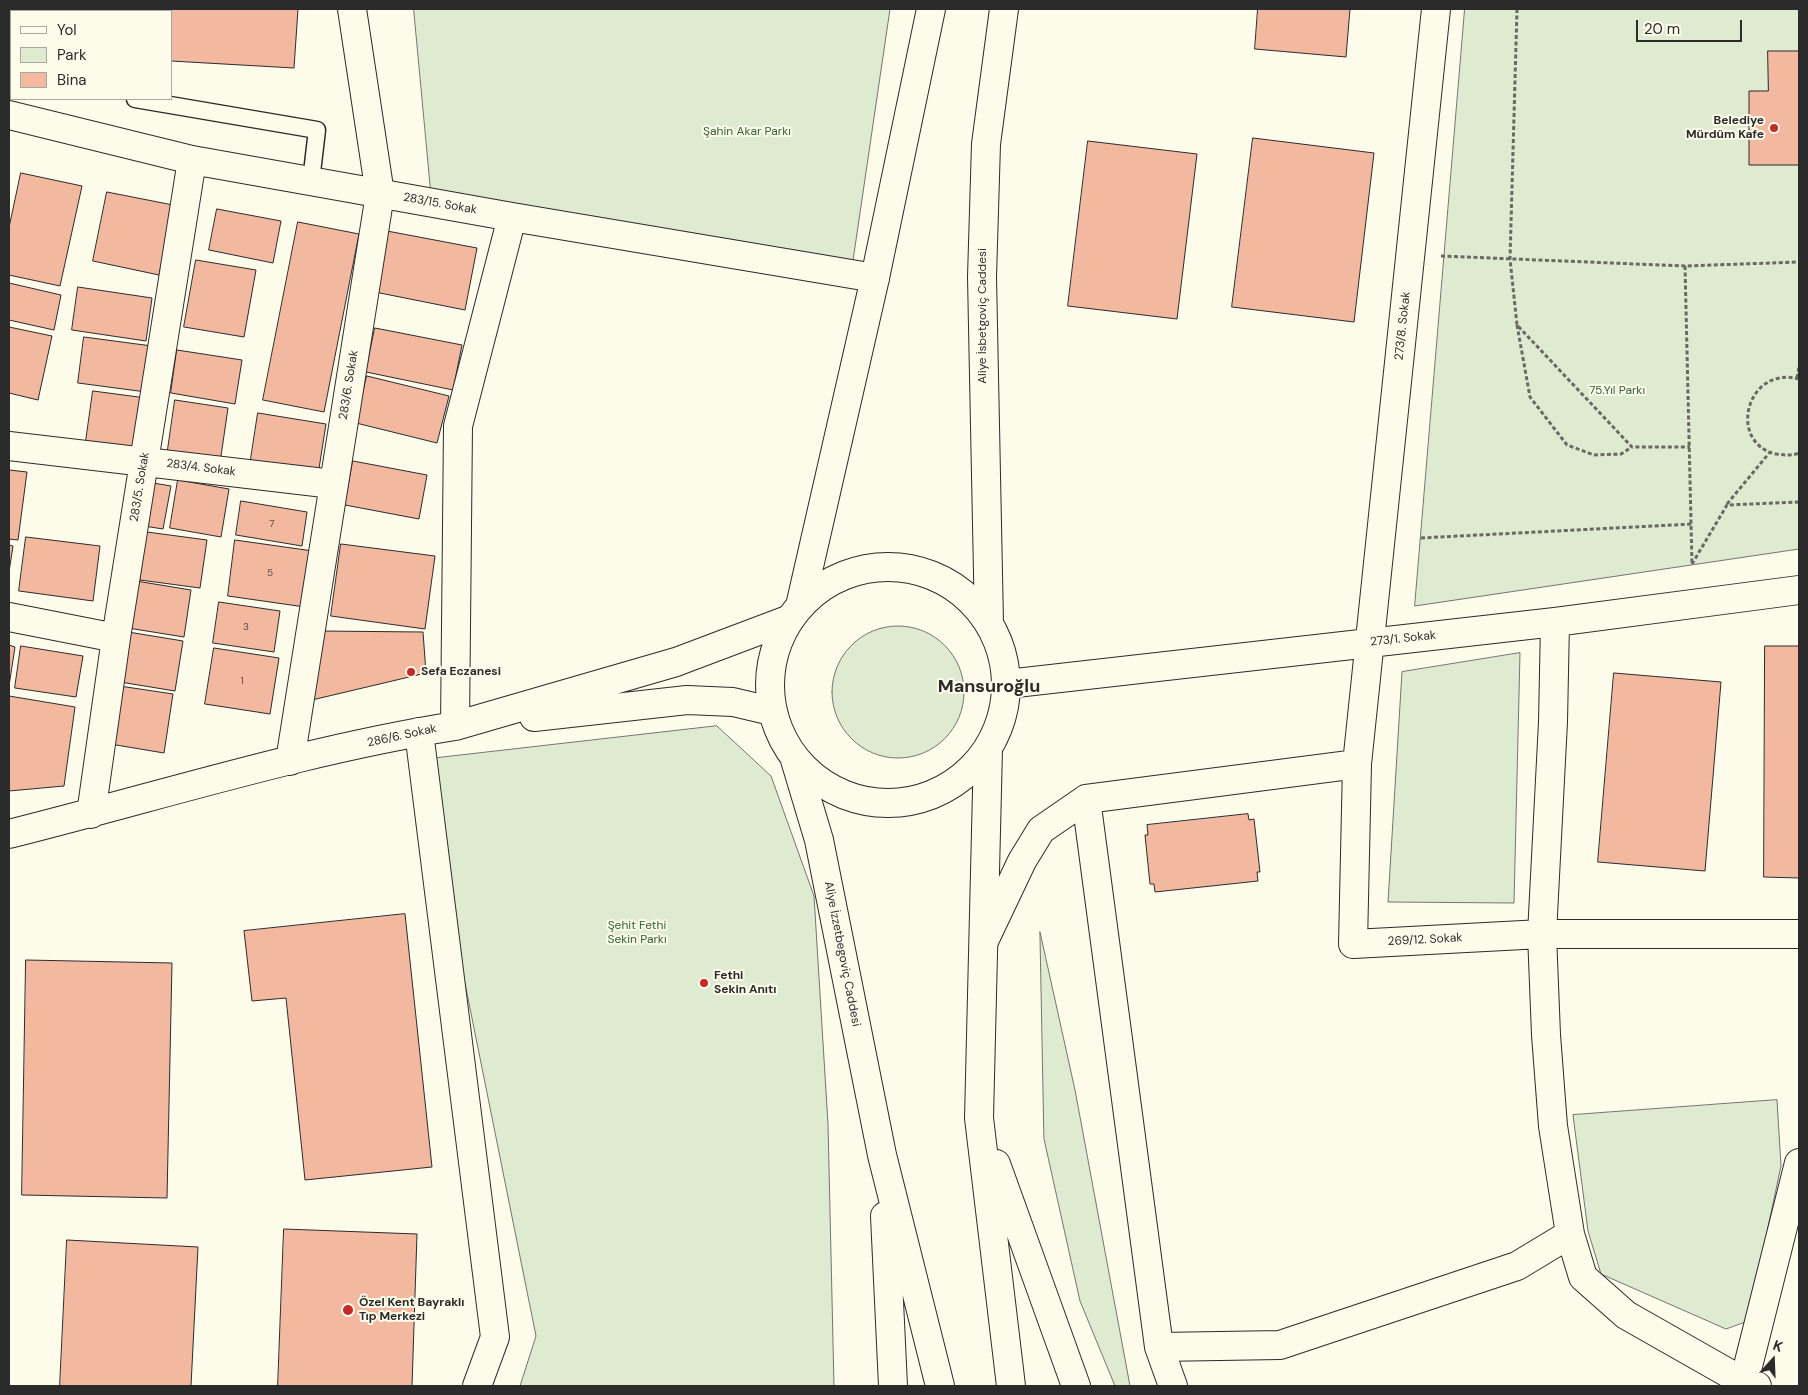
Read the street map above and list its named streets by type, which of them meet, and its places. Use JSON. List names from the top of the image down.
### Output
{
  "streets": {
    "street": [
      "283/15. Sokak",
      "Aliye İsbetgoviç Caddesi",
      "273/8. Sokak",
      "283/6. Sokak",
      "283/4. Sokak",
      "283/5. Sokak",
      "273/1. Sokak",
      "286/6. Sokak",
      "269/12. Sokak",
      "Aliye İzzetbegoviç Caddesi"
    ]
  },
  "crossings": [
    ["283/15. Sokak", "283/6. Sokak"],
    ["283/15. Sokak", "283/5. Sokak"],
    ["273/8. Sokak", "273/1. Sokak"],
    ["273/8. Sokak", "269/12. Sokak"],
    ["283/6. Sokak", "283/4. Sokak"],
    ["283/6. Sokak", "286/6. Sokak"],
    ["283/4. Sokak", "283/5. Sokak"],
    ["283/5. Sokak", "286/6. Sokak"],
    ["273/1. Sokak", "269/12. Sokak"]
  ],
  "districts": ["Mansuroğlu"],
  "parks": ["Şahin Akar Parkı", "75.Yıl Parkı", "Şehit Fethi Sekin Parkı"],
  "places": [
    "Belediye Mürdüm Kafe",
    "Sefa Eczanesi",
    "Fethi Sekin Anıtı",
    "Özel Kent Bayraklı Tıp Merkezi"
  ],
  "house_numbers": [
    "7",
    "5",
    "3",
    "1"
  ],
  "legend": ["Yol", "Park", "Bina"],
  "scale_bar": "20 m",
  "north": "top"
}
